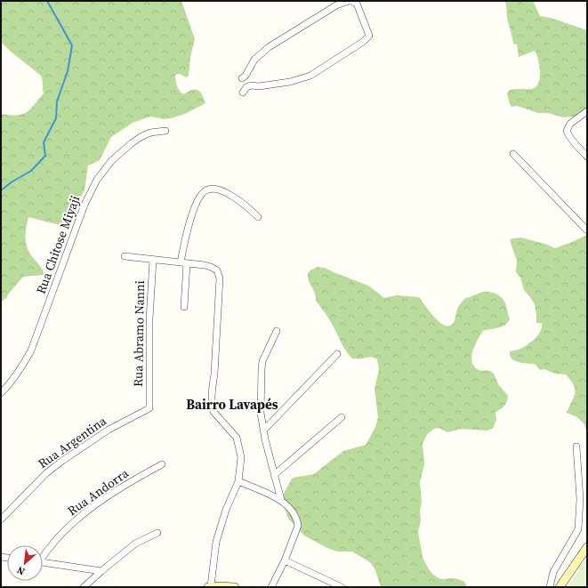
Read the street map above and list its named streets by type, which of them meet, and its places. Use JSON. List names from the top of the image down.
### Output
{
  "streets": {
    "street": [
      "Rua Chitose Miyaji",
      "Rua Abramo Nanni",
      "Rua Argentina",
      "Rua Andorra"
    ]
  },
  "crossings": [
    ["Rua Abramo Nanni", "Rua Argentina"]
  ],
  "districts": ["Bairro Lavapés"],
  "north": "bottom left"
}
